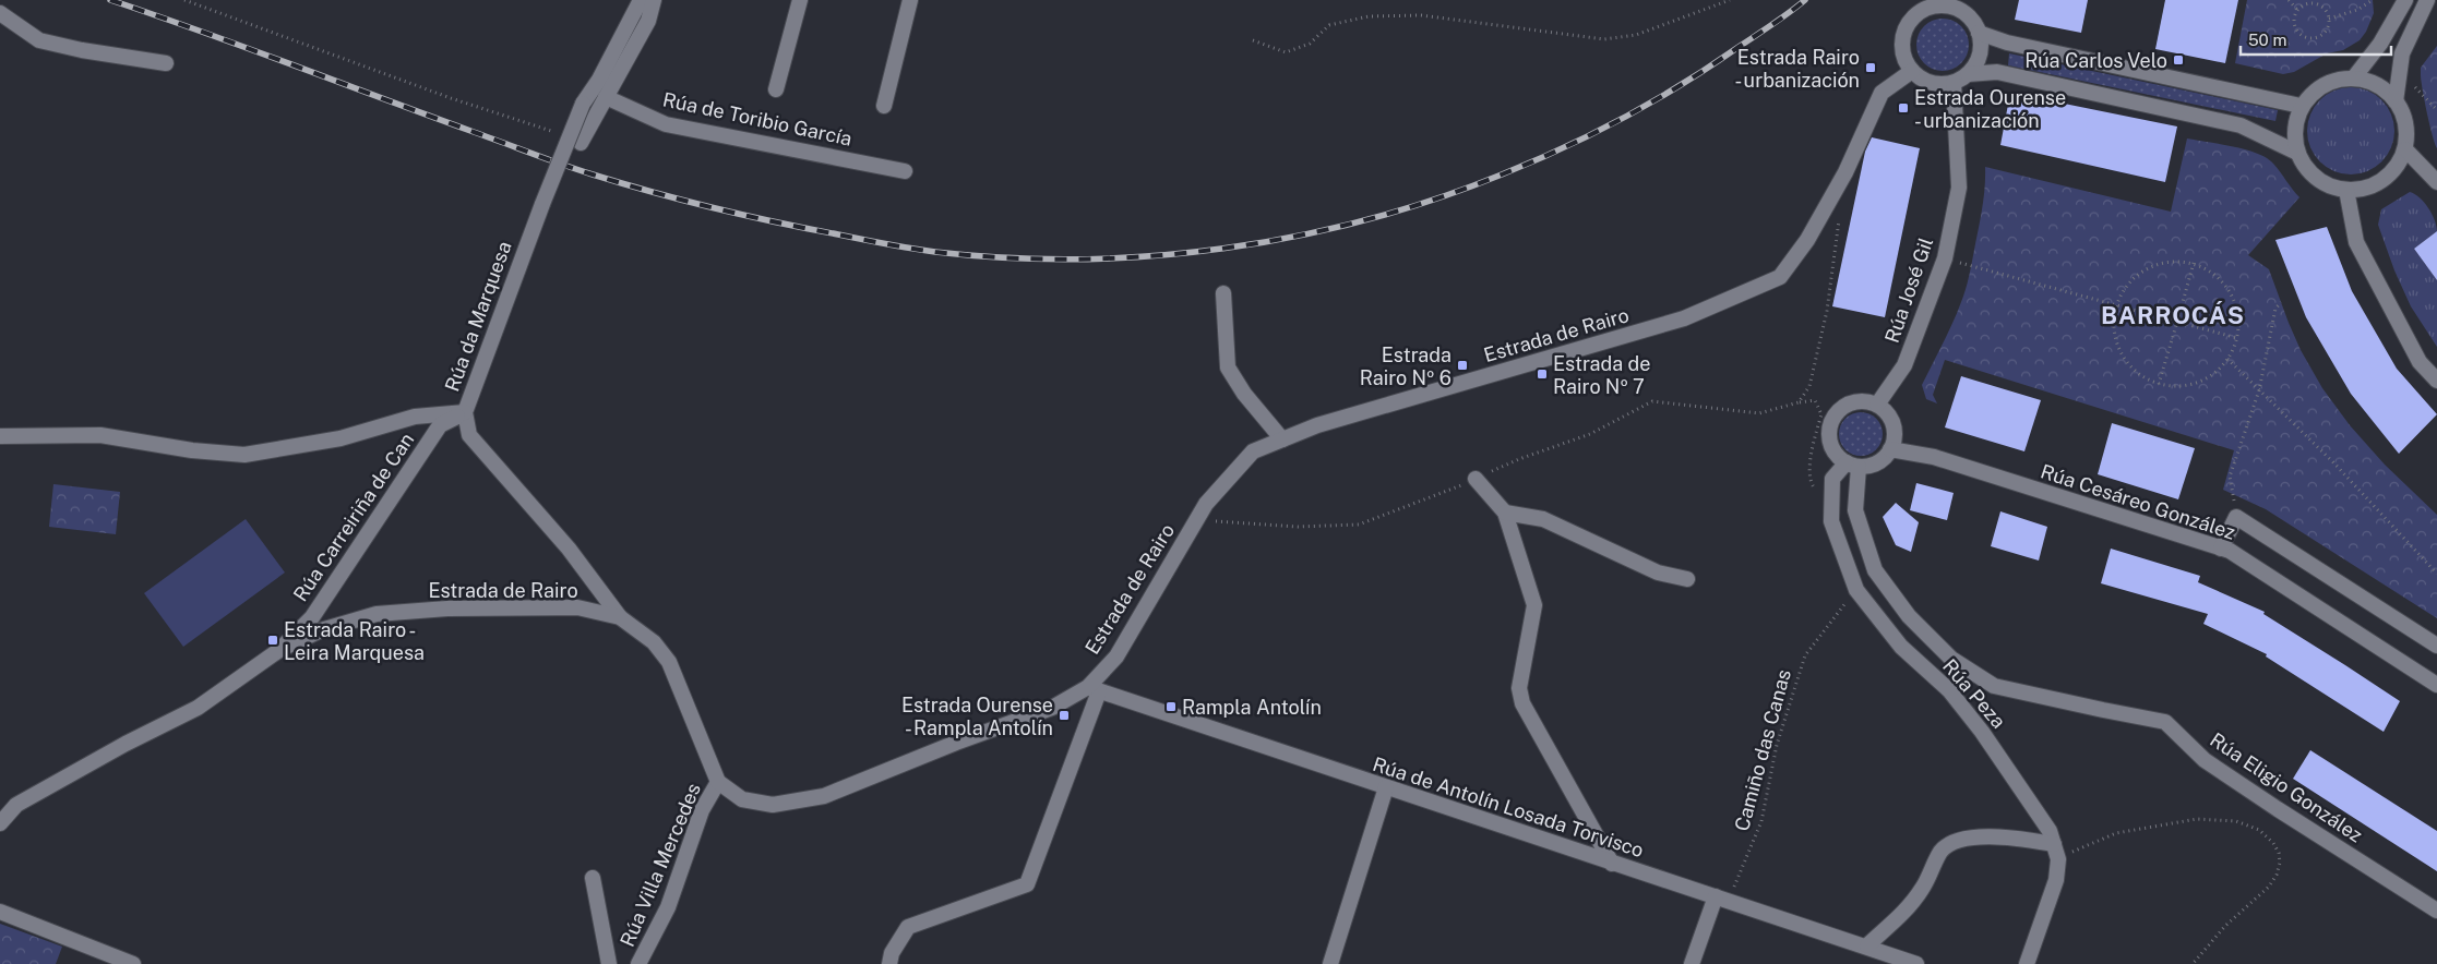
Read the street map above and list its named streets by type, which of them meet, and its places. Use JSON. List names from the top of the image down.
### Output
{
  "streets": {
    "street": [
      "Rúa de Toribio García",
      "Rúa José Gil",
      "Rúa da Marquesa",
      "Estrada de Rairo",
      "Rúa Cesáreo González",
      "Rúa Carreiriña de Can",
      "Rúa Peza",
      "Rúa Eligio González",
      "Rúa de Antolín Losada Torvisco",
      "Rúa Villa Mercedes"
    ],
    "path": ["Camiño das Canas"]
  },
  "crossings": [
    ["Rúa José Gil", "Estrada de Rairo"],
    ["Rúa José Gil", "Rúa Cesáreo González"],
    ["Rúa José Gil", "Rúa Peza"],
    ["Rúa José Gil", "Rúa Eligio González"],
    ["Rúa da Marquesa", "Estrada de Rairo"],
    ["Rúa da Marquesa", "Rúa Carreiriña de Can"],
    ["Estrada de Rairo", "Rúa Carreiriña de Can"],
    ["Estrada de Rairo", "Rúa de Antolín Losada Torvisco"],
    ["Estrada de Rairo", "Rúa Villa Mercedes"],
    ["Rúa Cesáreo González", "Rúa Peza"],
    ["Rúa Cesáreo González", "Rúa Eligio González"],
    ["Rúa Peza", "Camiño das Canas"],
    ["Rúa Peza", "Rúa Eligio González"],
    ["Camiño das Canas", "Rúa de Antolín Losada Torvisco"]
  ],
  "districts": ["BARROCÁS"],
  "places": {
    "transit": [
      "Rúa Carlos Velo",
      "Estrada Rairo - urbanización",
      "Estrada Ourense - urbanización",
      "Estrada Rairo Nº 6",
      "Estrada de Rairo Nº 7",
      "Estrada Rairo - Leira Marquesa",
      "Rampla Antolín",
      "Estrada Ourense - Rampla Antolín"
    ]
  },
  "scale_bar": "50 m"
}
